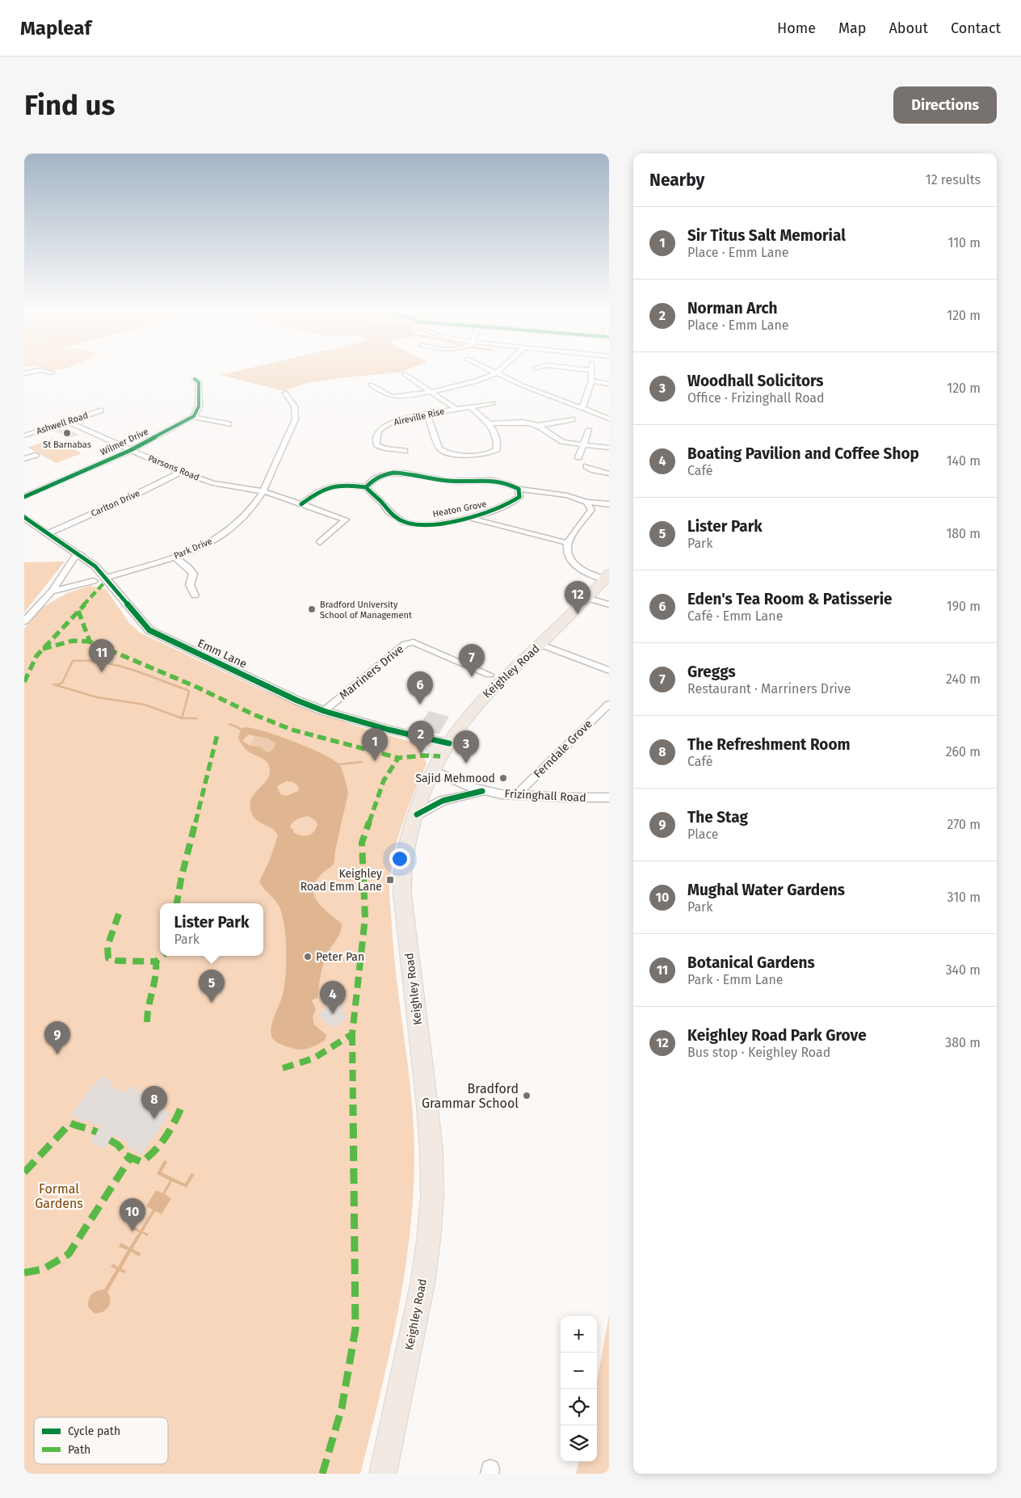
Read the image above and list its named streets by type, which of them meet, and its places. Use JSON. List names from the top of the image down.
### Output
{
  "streets": {
    "highway": ["Keighley Road"],
    "street": [
      "Aireville Rise",
      "Ashwell Road",
      "Wilmer Drive",
      "Parsons Road",
      "Carlton Drive",
      "Heaton Grove",
      "Park Drive",
      "Emm Lane",
      "Marriners Drive",
      "Ferndale Grove",
      "Frizinghall Road"
    ]
  },
  "crossings": [
    ["Ashwell Road", "Parsons Road"],
    ["Wilmer Drive", "Parsons Road"],
    ["Parsons Road", "Carlton Drive"],
    ["Parsons Road", "Park Drive"],
    ["Carlton Drive", "Emm Lane"],
    ["Park Drive", "Emm Lane"],
    ["Emm Lane", "Keighley Road"],
    ["Emm Lane", "Marriners Drive"],
    ["Keighley Road", "Frizinghall Road"],
    ["Ferndale Grove", "Frizinghall Road"]
  ],
  "parks": ["Formal Gardens"],
  "places": {
    "other": [
      "St Barnabas",
      "Bradford University School of Management",
      "Sajid Mehmood",
      "Peter Pan",
      "Bradford Grammar School"
    ],
    "transit": ["Keighley Road Emm Lane"]
  },
  "legend": ["Cycle path", "Path"],
  "page": {
    "header": "Mapleaf",
    "nav": [
      "Home",
      "Map",
      "About",
      "Contact"
    ],
    "buttons": "Directions",
    "title": "Find us",
    "heading": ["Nearby", "12 results"],
    "list": [
      {
        "mark": "1",
        "name": "Sir Titus Salt Memorial",
        "note": "Place · Emm Lane",
        "value": "110 m"
      },
      {
        "mark": "2",
        "name": "Norman Arch",
        "note": "Place · Emm Lane",
        "value": "120 m"
      },
      {
        "mark": "3",
        "name": "Woodhall Solicitors",
        "note": "Office · Frizinghall Road",
        "value": "120 m"
      },
      {
        "mark": "4",
        "name": "Boating Pavilion and Coffee Shop",
        "note": "Café",
        "value": "140 m"
      },
      {
        "mark": "5",
        "name": "Lister Park",
        "note": "Park",
        "value": "180 m"
      },
      {
        "mark": "6",
        "name": "Eden's Tea Room & Patisserie",
        "note": "Café · Emm Lane",
        "value": "190 m"
      },
      {
        "mark": "7",
        "name": "Greggs",
        "note": "Restaurant · Marriners Drive",
        "value": "240 m"
      },
      {
        "mark": "8",
        "name": "The Refreshment Room",
        "note": "Café",
        "value": "260 m"
      },
      {
        "mark": "9",
        "name": "The Stag",
        "note": "Place",
        "value": "270 m"
      },
      {
        "mark": "10",
        "name": "Mughal Water Gardens",
        "note": "Park",
        "value": "310 m"
      },
      {
        "mark": "11",
        "name": "Botanical Gardens",
        "note": "Park · Emm Lane",
        "value": "340 m"
      },
      {
        "mark": "12",
        "name": "Keighley Road Park Grove",
        "note": "Bus stop · Keighley Road",
        "value": "380 m"
      }
    ],
    "pins": [
      "12",
      "11",
      "7",
      "6",
      "2",
      "1",
      "3",
      "5",
      "4",
      "9",
      "8",
      "10"
    ],
    "popup": ["Lister Park", "Park"],
    "map_buttons": ["+", "−"]
  }
}
